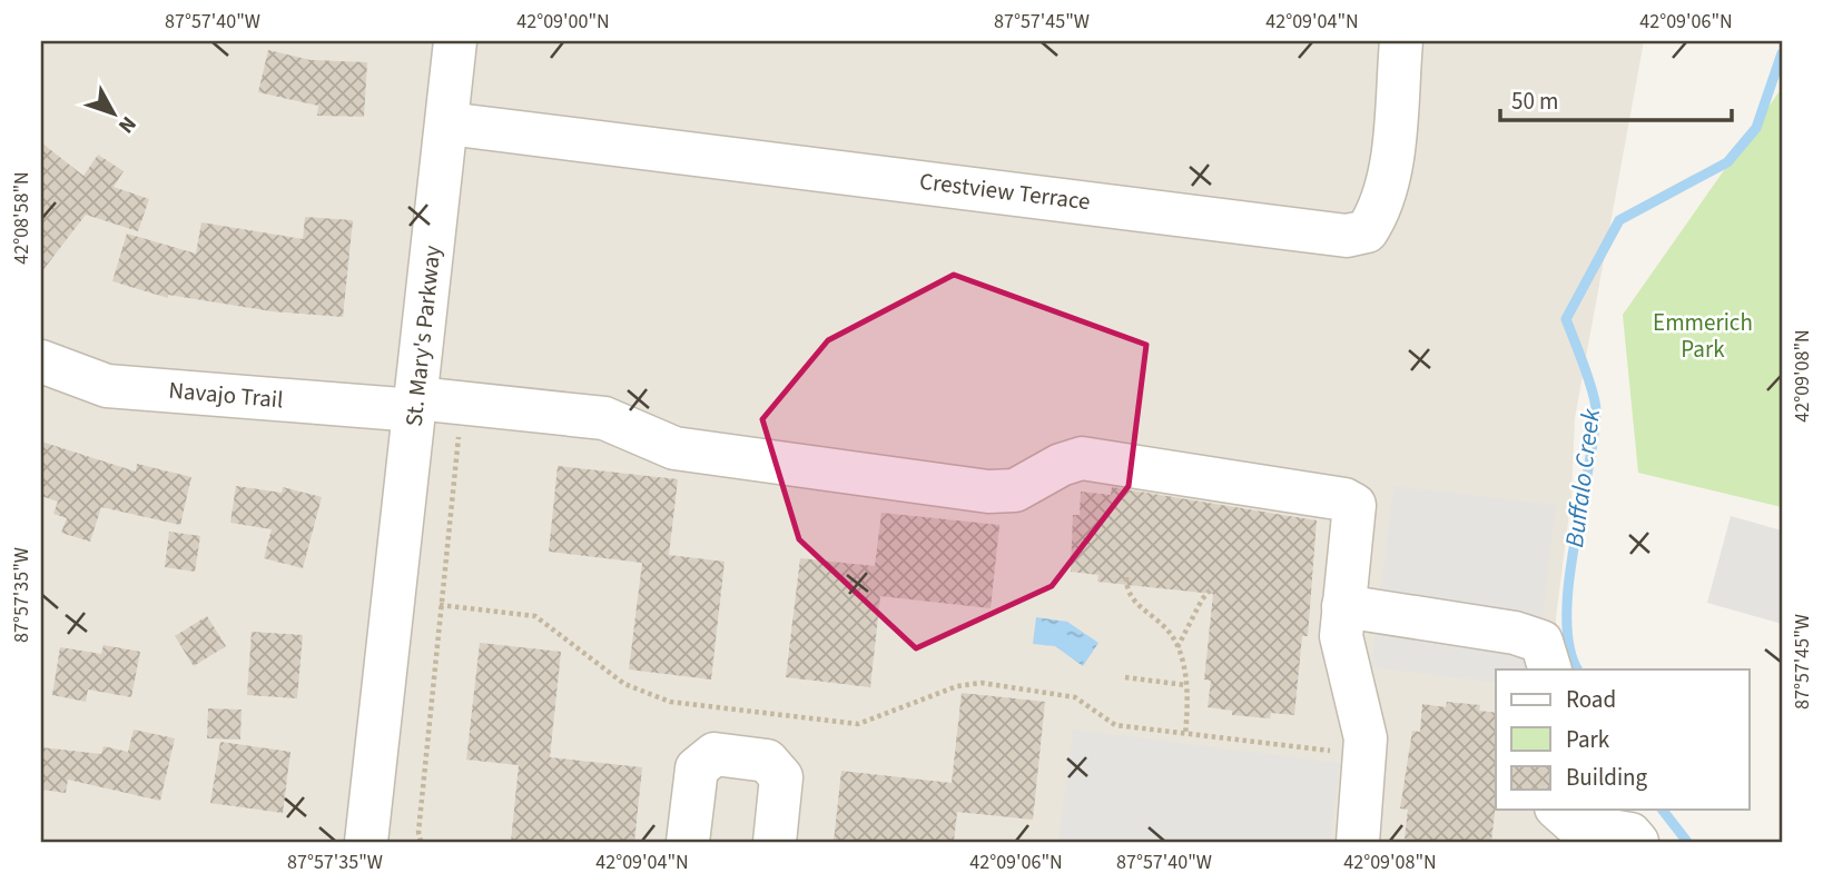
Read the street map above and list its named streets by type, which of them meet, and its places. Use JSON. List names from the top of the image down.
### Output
{
  "streets": {
    "street": ["Crestview Terrace", "St. Mary's Parkway", "Navajo Trail"]
  },
  "crossings": [
    ["Crestview Terrace", "St. Mary's Parkway"],
    ["St. Mary's Parkway", "Navajo Trail"]
  ],
  "water": ["Buffalo Creek"],
  "parks": ["Emmerich Park"],
  "legend": ["Road", "Park", "Building"],
  "scale_bar": "50 m",
  "north": "bottom right",
  "coordinates": [
    "87°57'40\"W",
    "42°09'00\"N",
    "87°57'45\"W",
    "42°09'04\"N",
    "42°09'06\"N",
    "42°08'58\"N",
    "42°09'08\"N",
    "87°57'35\"W"
  ]
}
